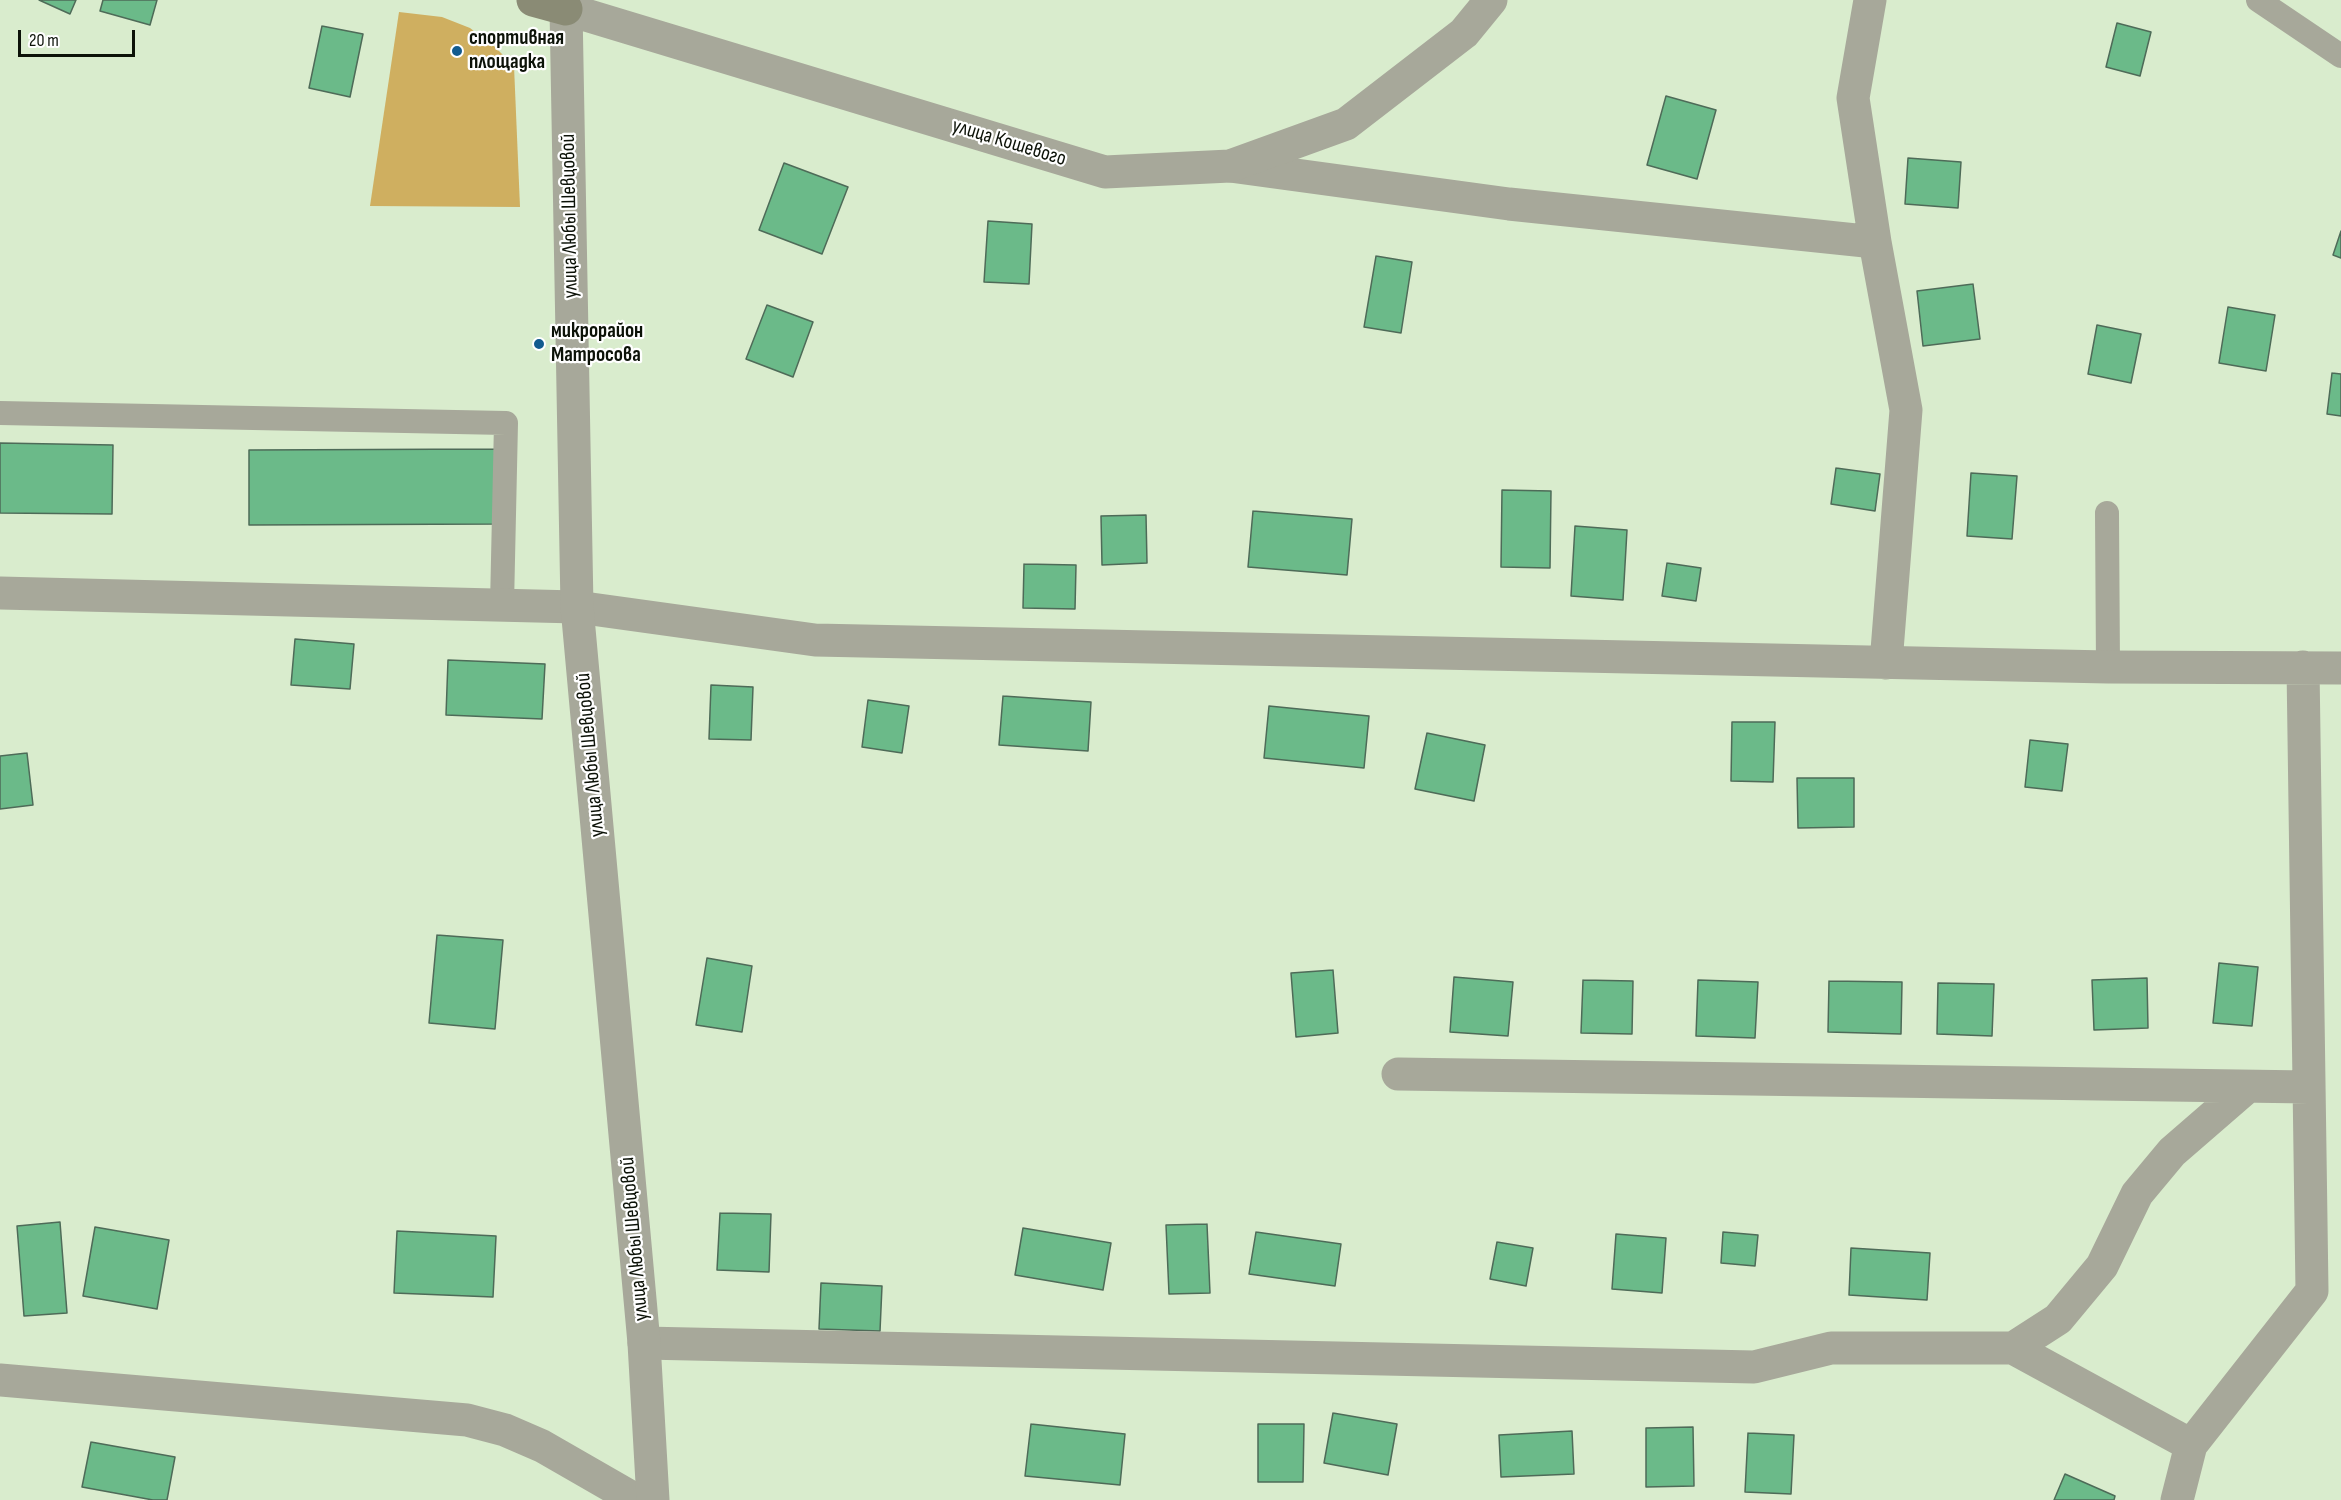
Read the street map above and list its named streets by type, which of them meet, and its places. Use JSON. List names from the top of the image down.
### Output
{
  "streets": {
    "main road": ["улица Кошевого"],
    "street": ["улица Любы Шевцовой"]
  },
  "crossings": [
    ["улица Кошевого", "улица Любы Шевцовой"]
  ],
  "places": ["спортивная площадка", "микрорайон Матросова"],
  "scale_bar": "20 m"
}
